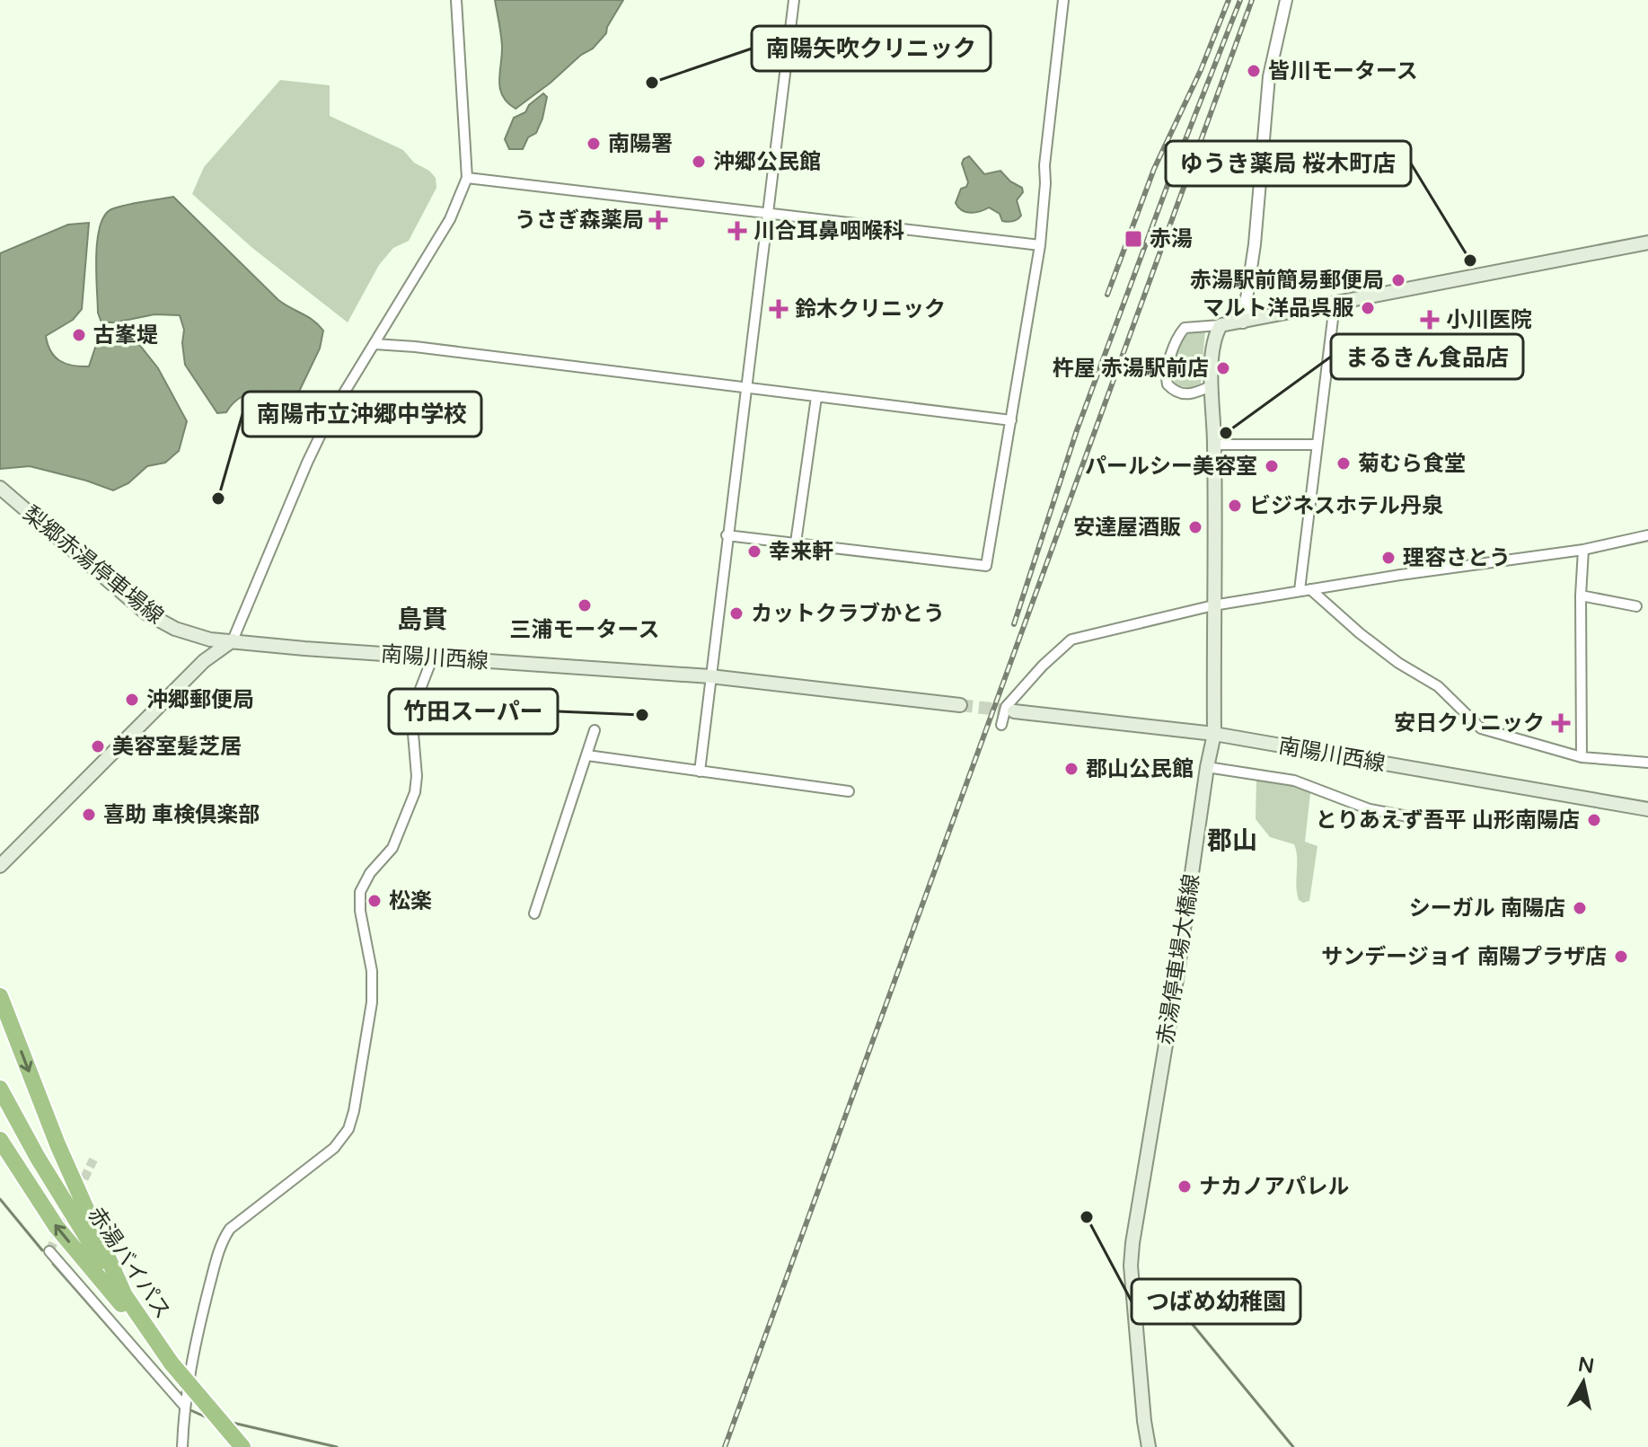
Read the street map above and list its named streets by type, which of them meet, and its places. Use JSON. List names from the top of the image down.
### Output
{
  "streets": {
    "highway": ["赤湯バイパス"],
    "main road": ["梨郷赤湯停車場線", "南陽川西線", "赤湯停車場大橋線"]
  },
  "crossings": [
    ["梨郷赤湯停車場線", "南陽川西線"],
    ["南陽川西線", "赤湯停車場大橋線"]
  ],
  "districts": ["島貫", "郡山"],
  "places": {
    "other": [
      "皆川モータース",
      "南陽矢吹クリニック",
      "南陽署",
      "沖郷公民館",
      "ゆうき薬局 桜木町店",
      "赤湯駅前簡易郵便局",
      "マルト洋品呉服",
      "古峯堤",
      "杵屋 赤湯駅前店",
      "まるきん食品店",
      "菊むら食堂",
      "パールシー美容室",
      "南陽市立沖郷中学校",
      "ビジネスホテル丹泉",
      "安達屋酒販",
      "幸来軒",
      "理容さとう",
      "三浦モータース",
      "カットクラブかとう",
      "沖郷郵便局",
      "竹田スーパー",
      "美容室髪芝居",
      "郡山公民館",
      "喜助 車検倶楽部",
      "とりあえず吾平 山形南陽店",
      "松楽",
      "シーガル 南陽店",
      "サンデージョイ 南陽プラザ店",
      "ナカノアパレル",
      "つばめ幼稚園"
    ],
    "health": [
      "うさぎ森薬局",
      "川合耳鼻咽喉科",
      "鈴木クリニック",
      "小川医院",
      "安日クリニック"
    ],
    "transit": ["赤湯"]
  },
  "north": "top"
}
